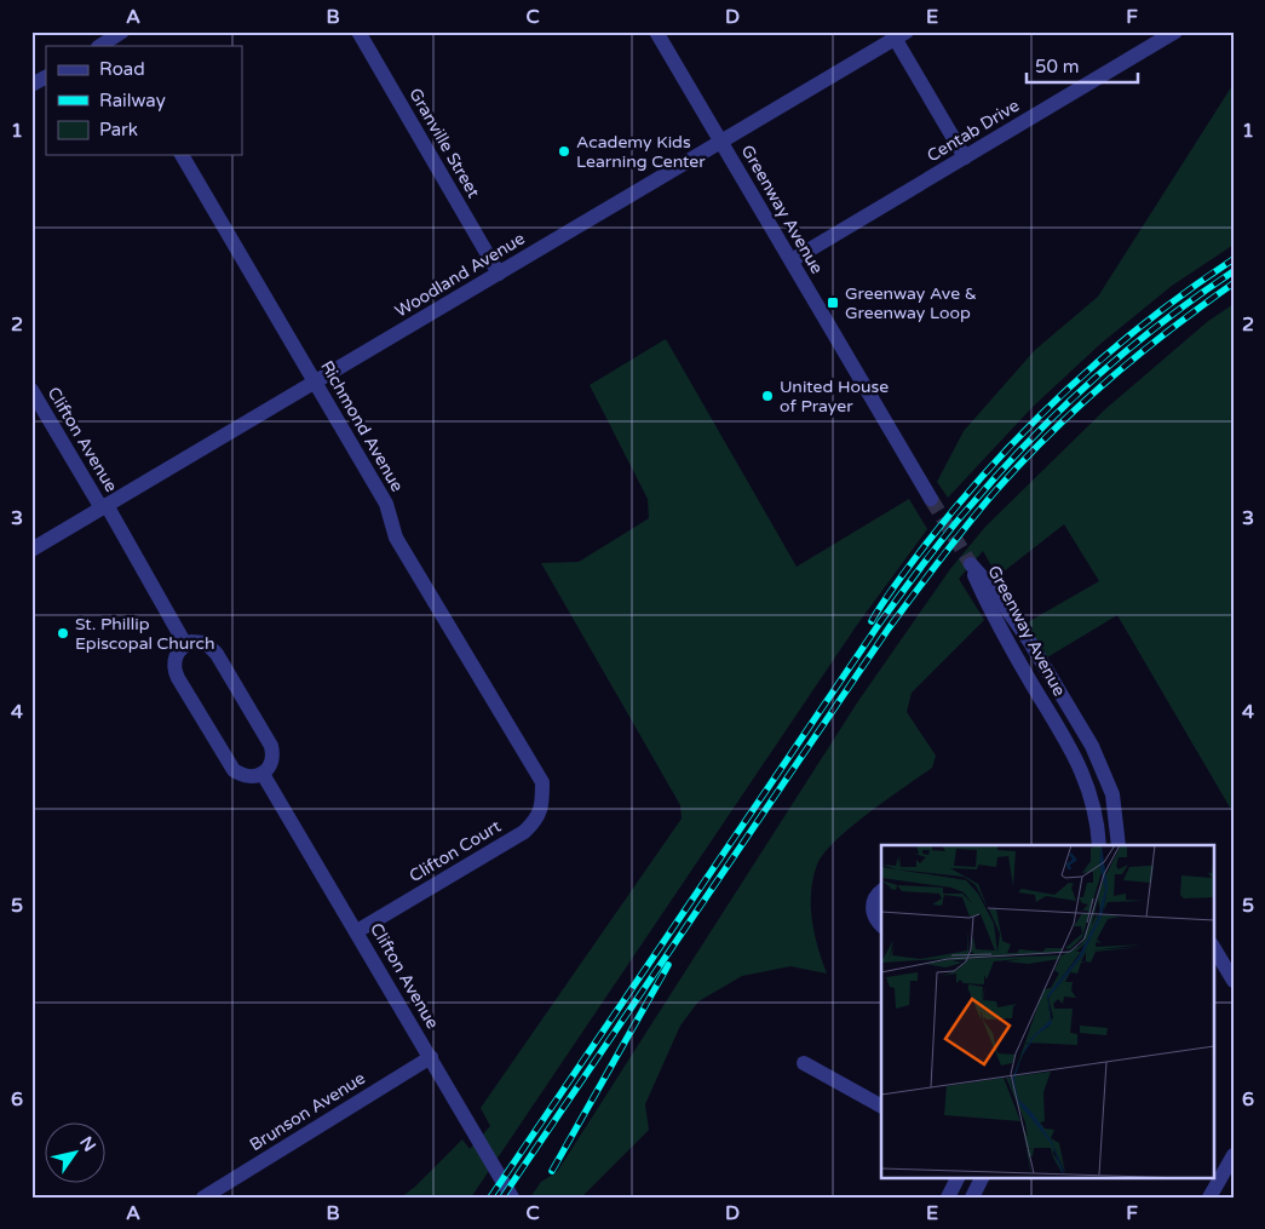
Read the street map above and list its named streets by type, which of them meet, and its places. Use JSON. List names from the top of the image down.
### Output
{
  "streets": {
    "street": [
      "Centab Drive",
      "Granville Street",
      "Greenway Avenue",
      "Woodland Avenue",
      "Richmond Avenue",
      "Clifton Avenue",
      "Clifton Court",
      "Brunson Avenue"
    ]
  },
  "crossings": [
    ["Centab Drive", "Greenway Avenue"],
    ["Granville Street", "Woodland Avenue"],
    ["Greenway Avenue", "Woodland Avenue"],
    ["Woodland Avenue", "Richmond Avenue"],
    ["Woodland Avenue", "Clifton Avenue"],
    ["Richmond Avenue", "Clifton Court"],
    ["Clifton Avenue", "Clifton Court"],
    ["Clifton Avenue", "Brunson Avenue"]
  ],
  "places": {
    "other": ["Academy Kids Learning Center", "United House of Prayer", "St. Phillip Episcopal Church"],
    "transit": ["Greenway Ave & Greenway Loop"]
  },
  "legend": ["Road", "Railway", "Park"],
  "scale_bar": "50 m",
  "north": "top right",
  "grid": {
    "columns": [
      "A",
      "B",
      "C",
      "D",
      "E",
      "F"
    ],
    "rows": [
      "1",
      "2",
      "3",
      "4",
      "5",
      "6"
    ]
  }
}
